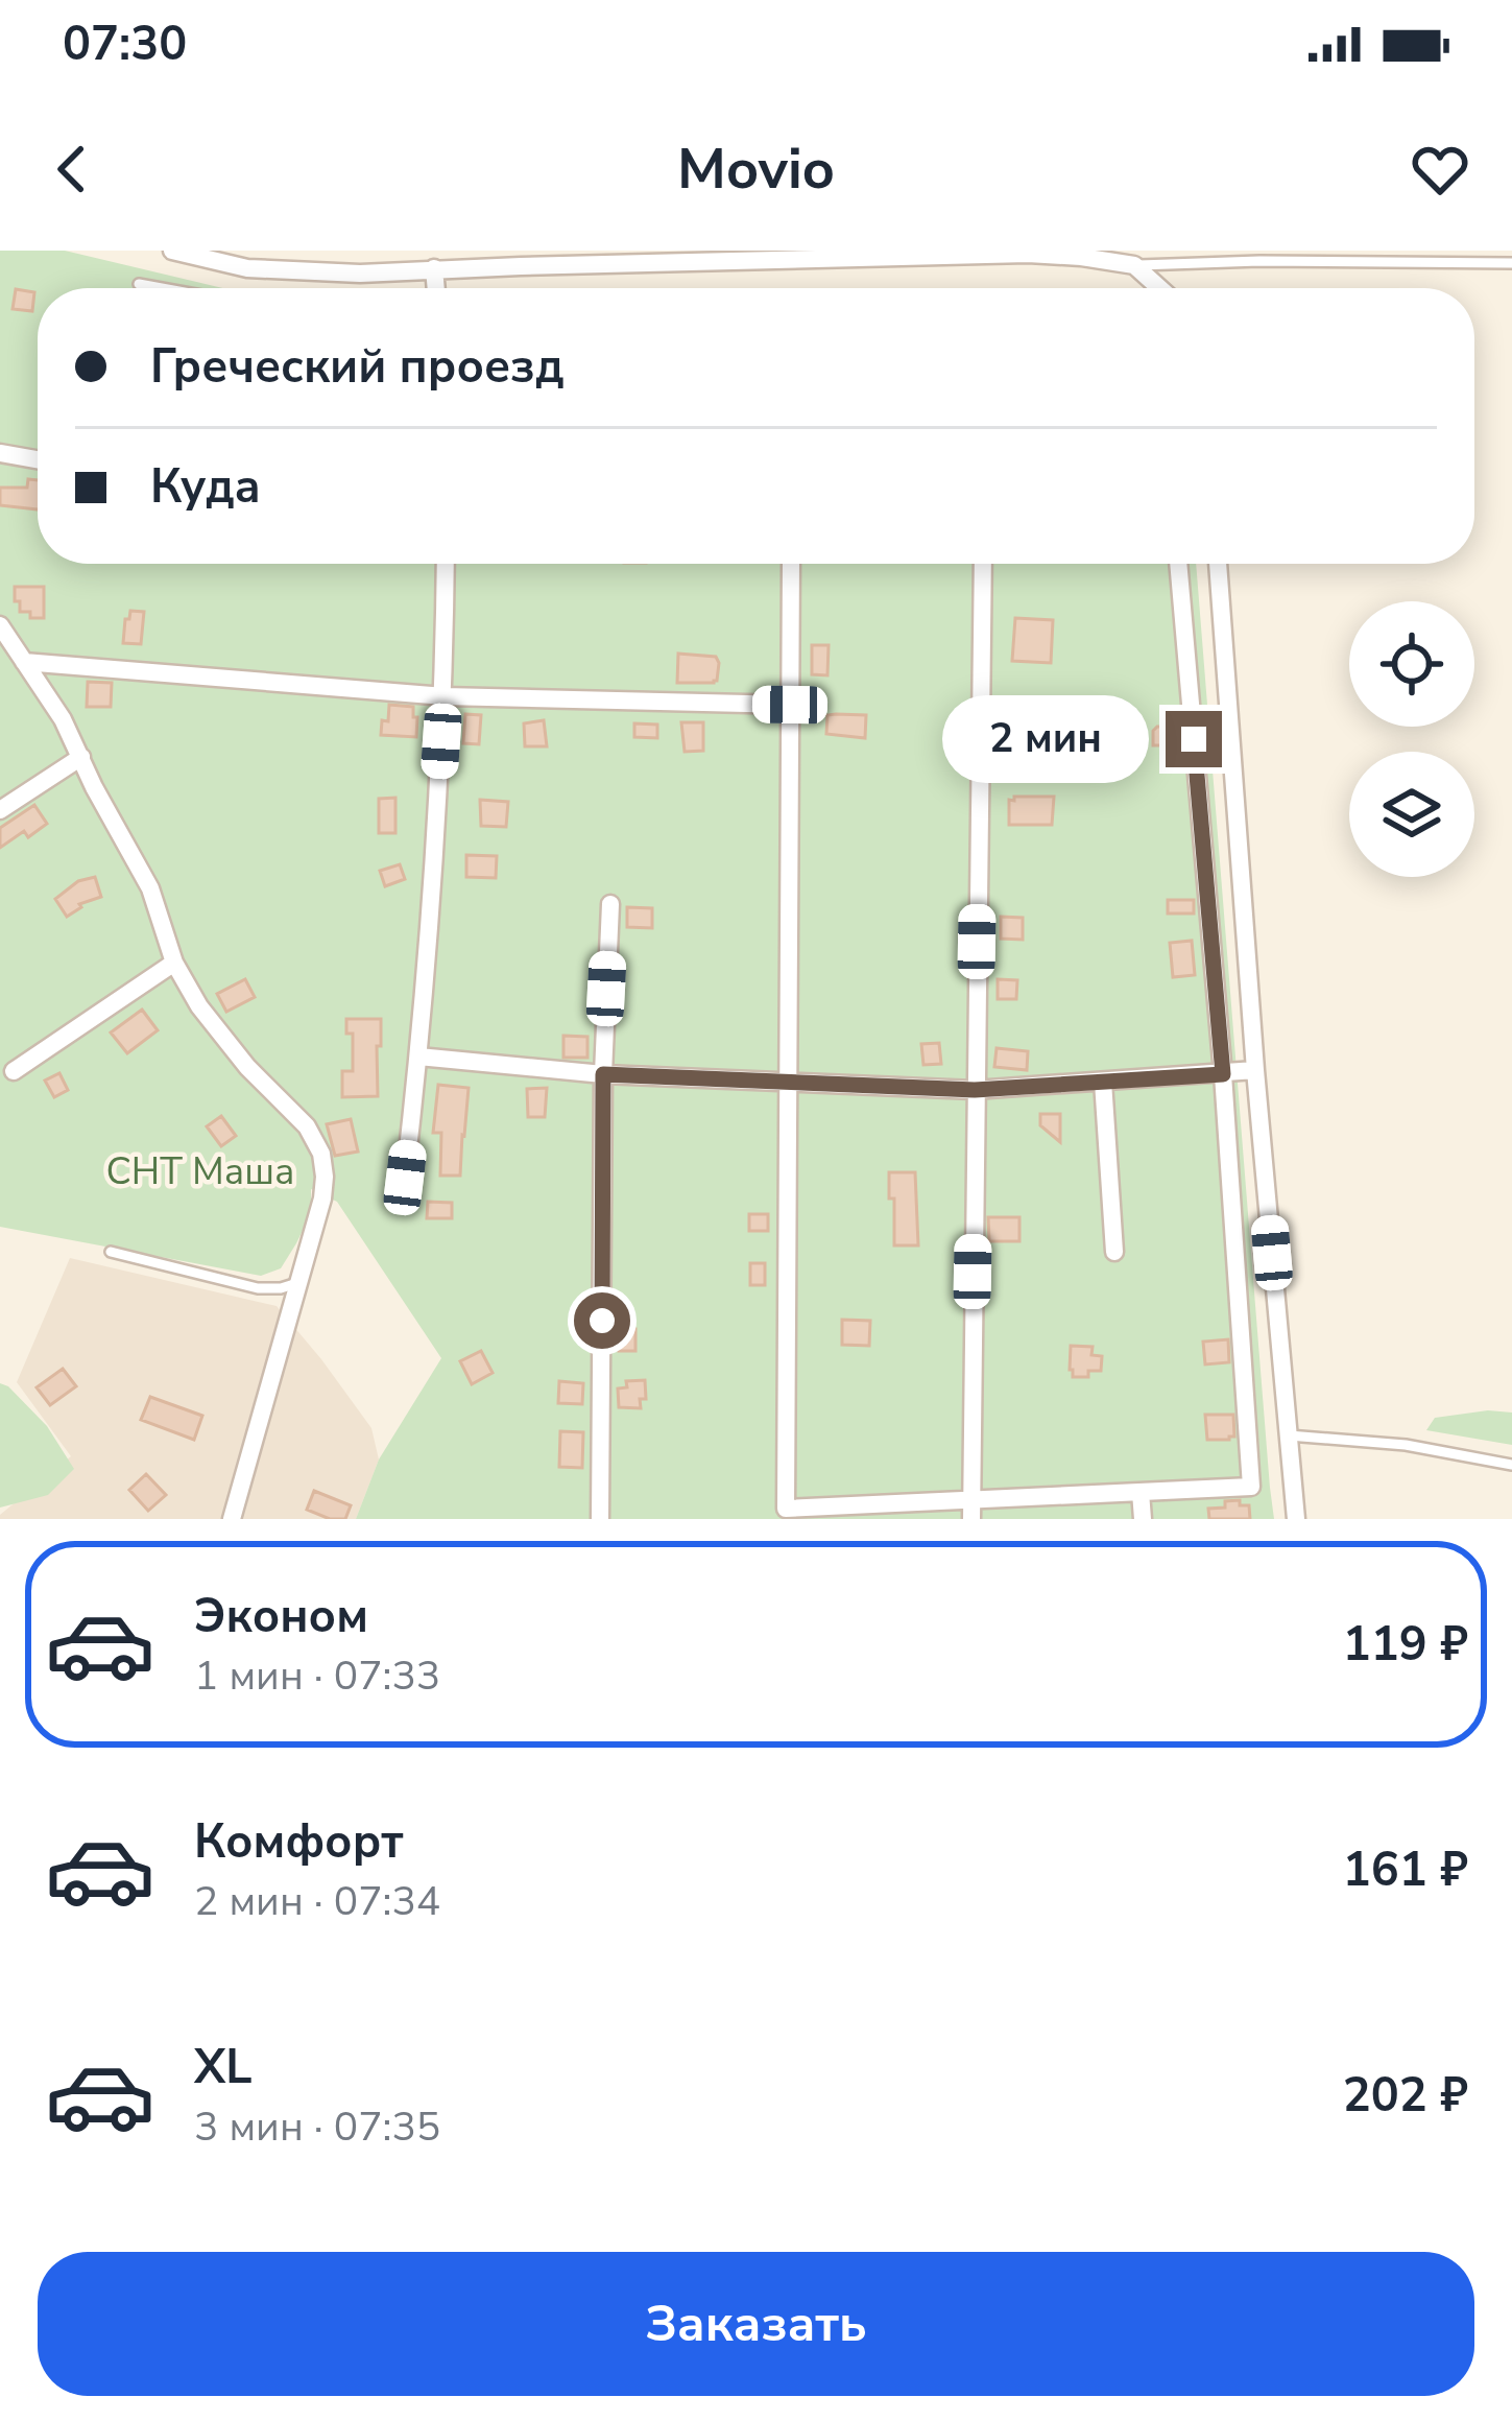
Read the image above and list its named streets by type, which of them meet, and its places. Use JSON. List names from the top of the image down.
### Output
{
  "parks": ["СНТ Маша"],
  "page": {
    "status": "07:30",
    "header": "Movio",
    "banner": ["Греческий проезд", "Куда"],
    "bubble": "2 мин",
    "list": [
      {
        "name": "Эконом",
        "note": "1 мин · 07:33",
        "value": "119 ₽"
      },
      {
        "name": "Комфорт",
        "note": "2 мин · 07:34",
        "value": "161 ₽"
      },
      {
        "name": "XL",
        "note": "3 мин · 07:35",
        "value": "202 ₽"
      }
    ],
    "buttons": "Заказать"
  }
}
